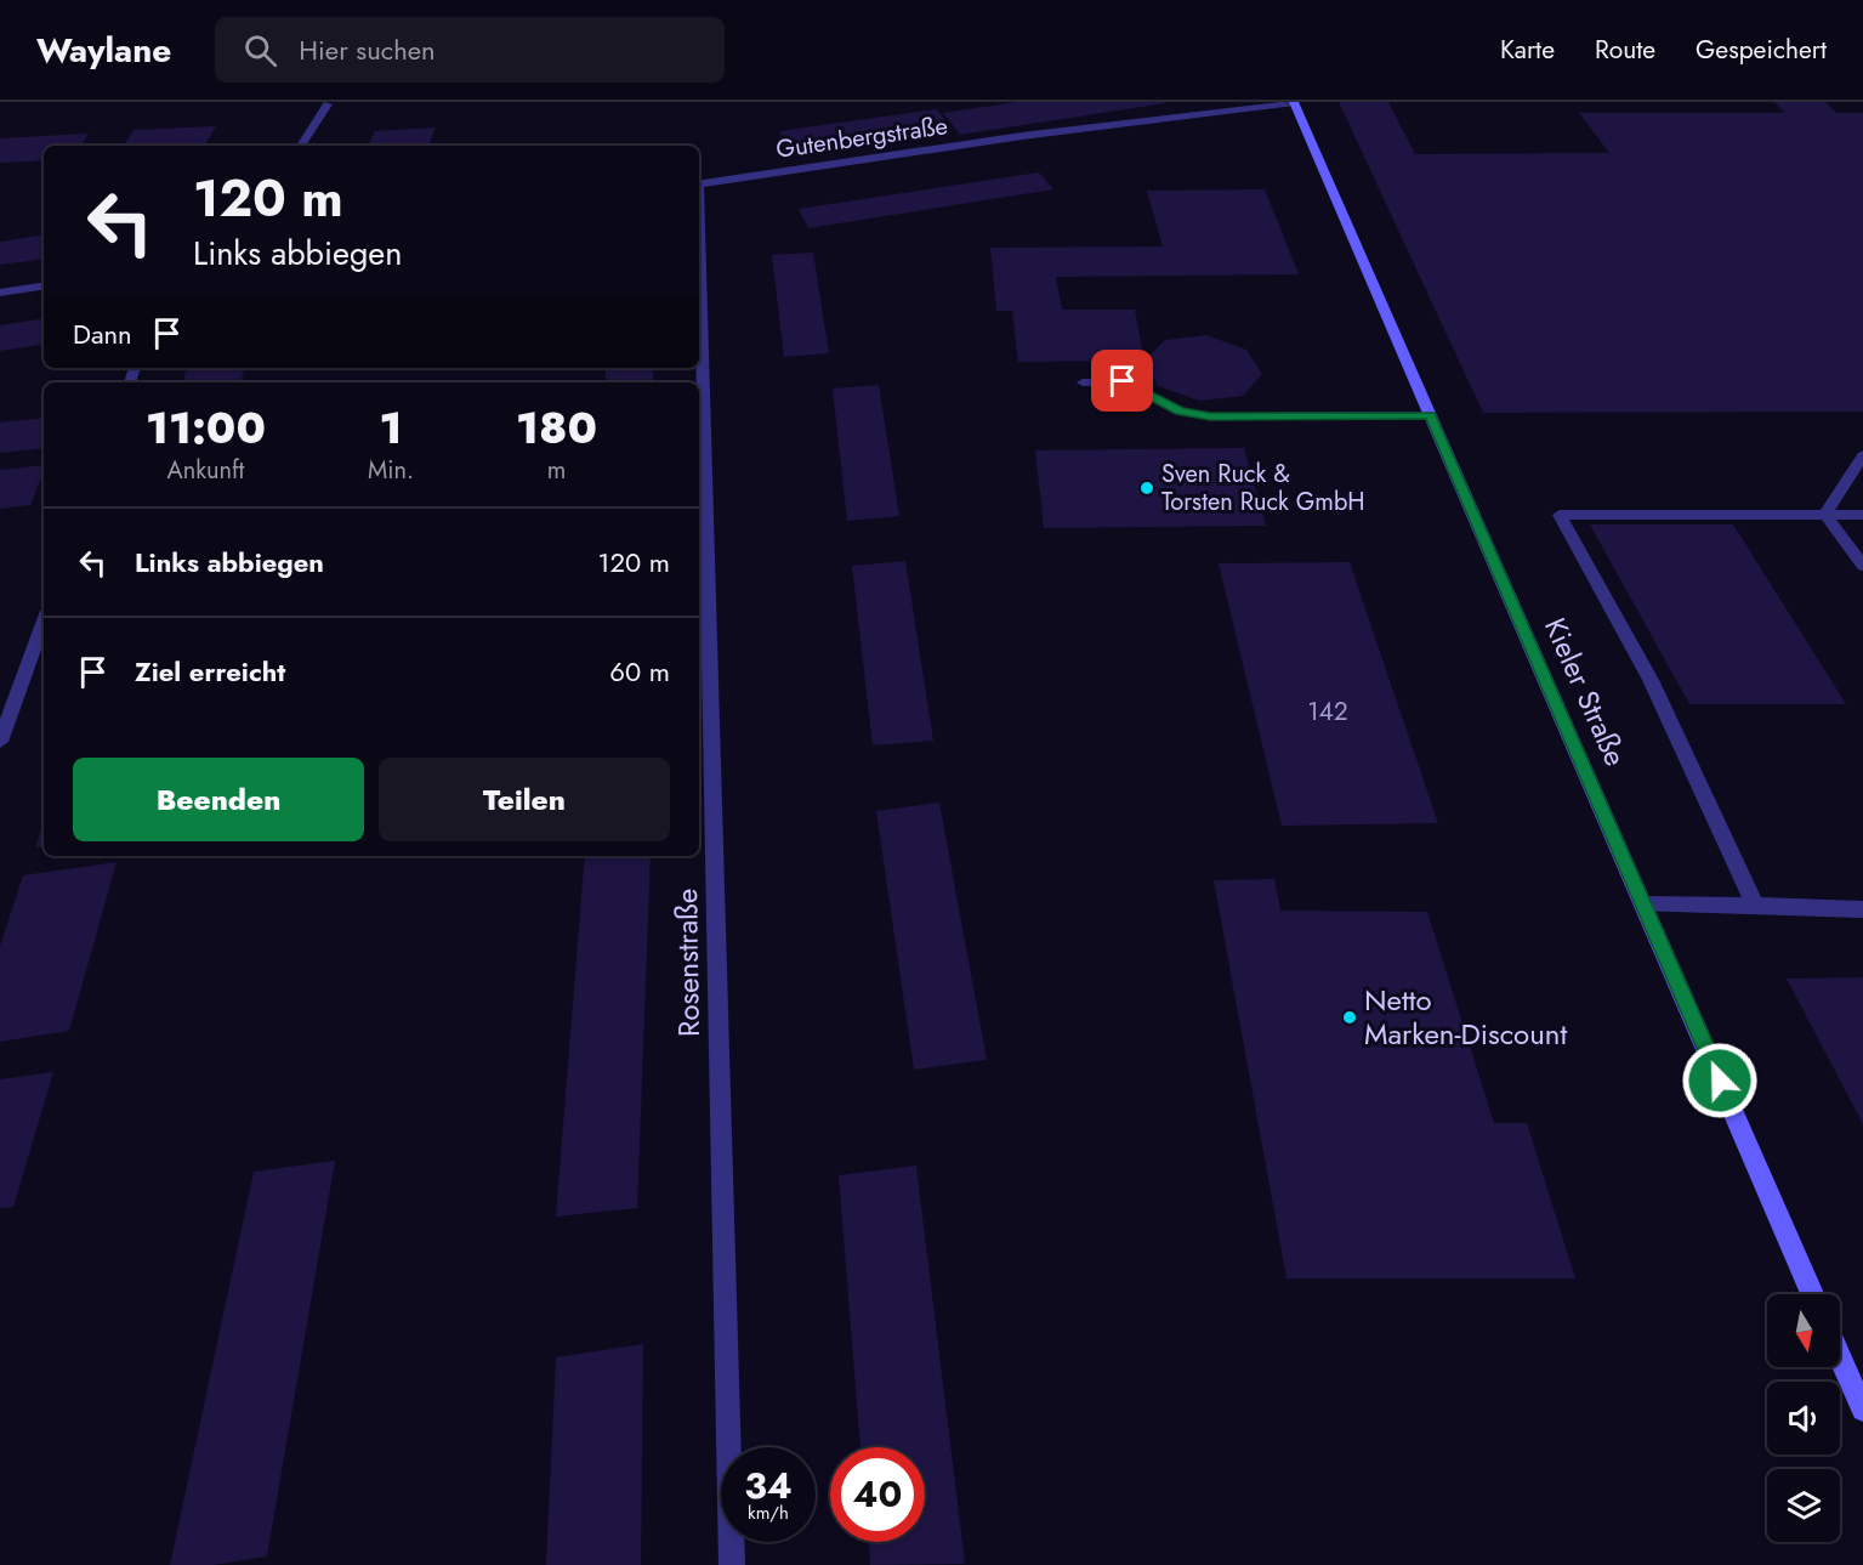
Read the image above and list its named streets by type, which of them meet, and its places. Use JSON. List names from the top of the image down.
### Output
{
  "streets": {
    "street": ["Gutenbergstraße", "Kieler Straße", "Rosenstraße"]
  },
  "crossings": [
    ["Gutenbergstraße", "Kieler Straße"]
  ],
  "places": ["Sven Ruck & Torsten Ruck GmbH", "Netto Marken-Discount"],
  "house_numbers": ["142"],
  "north": "bottom",
  "page": {
    "header": "Waylane",
    "search": "Hier suchen",
    "nav": ["Karte", "Route", "Gespeichert"],
    "turn": ["120 m", "Links abbiegen"],
    "then": "Dann",
    "eta": [
      "11:00",
      "Ankunft",
      "1",
      "Min.",
      "180",
      "m"
    ],
    "list": [
      {
        "name": "Links abbiegen",
        "value": "120 m"
      },
      {
        "name": "Ziel erreicht",
        "value": "60 m"
      }
    ],
    "buttons": ["Beenden", "Teilen"],
    "speed": "34 km/h",
    "limit": "40"
  }
}
